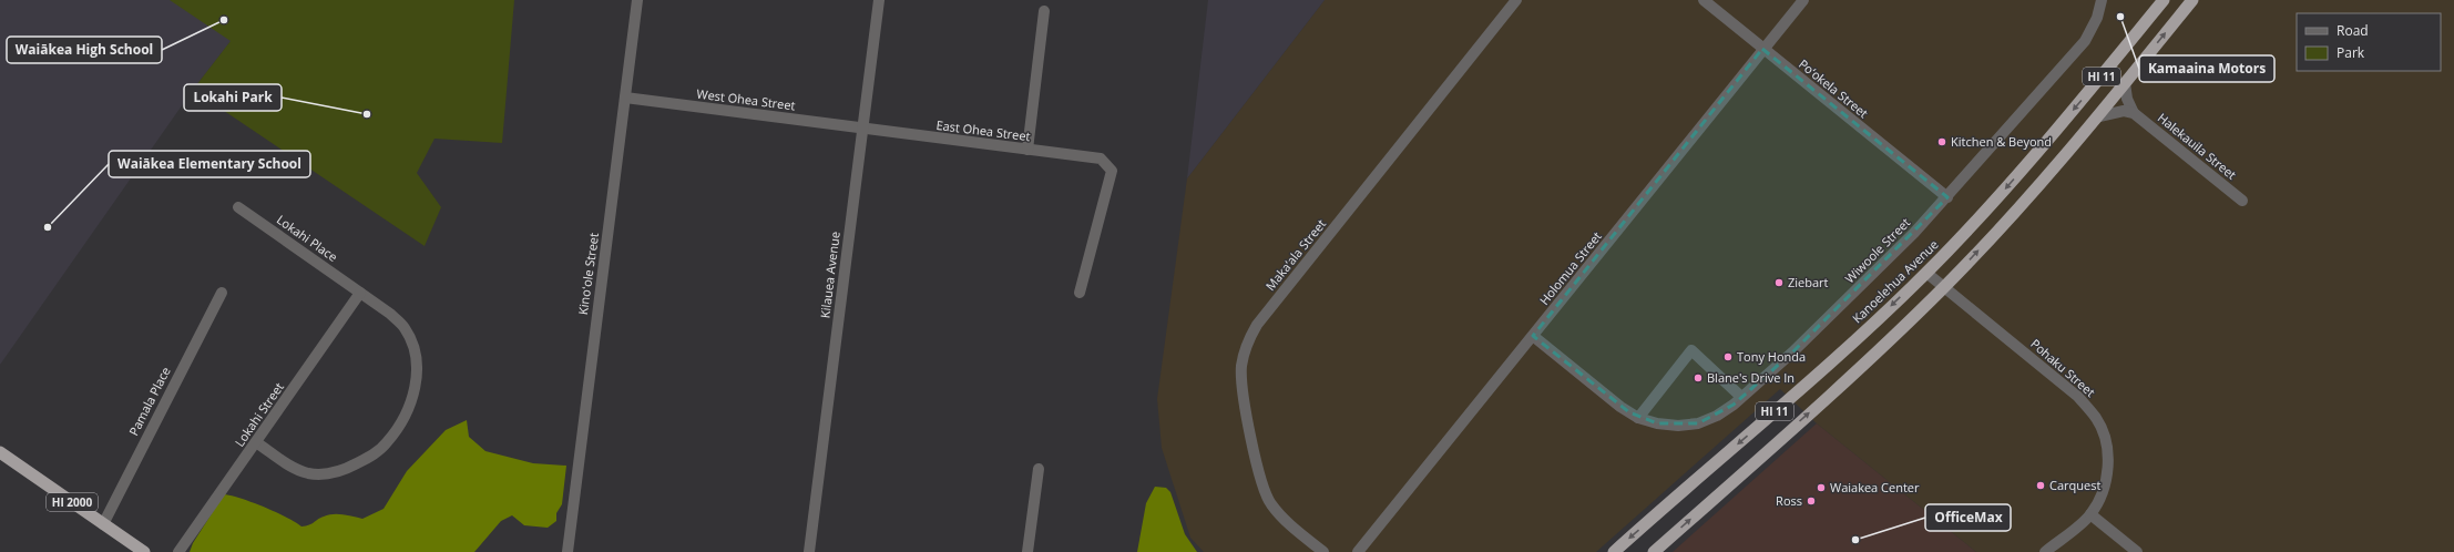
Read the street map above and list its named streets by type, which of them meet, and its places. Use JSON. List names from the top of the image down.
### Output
{
  "streets": {
    "highway": ["HI 11", "Kanoelehua Avenue", "HI 2000"],
    "street": [
      "Po‘okela Street",
      "West Ohea Street",
      "East Ohea Street",
      "Halekauila Street",
      "Lokahi Place",
      "Wiwoole Street",
      "Maka‘ala Street",
      "Holomua Street",
      "Kinoʻole Street",
      "Kilauea Avenue",
      "Pohaku Street",
      "Pamala Place",
      "Lokahi Street"
    ]
  },
  "crossings": [
    ["HI 11", "Pohaku Street"],
    ["Po‘okela Street", "Wiwoole Street"],
    ["Po‘okela Street", "Holomua Street"],
    ["West Ohea Street", "East Ohea Street"],
    ["West Ohea Street", "Kinoʻole Street"],
    ["West Ohea Street", "Kilauea Avenue"],
    ["East Ohea Street", "Kilauea Avenue"],
    ["Lokahi Place", "Lokahi Street"],
    ["Wiwoole Street", "Holomua Street"],
    ["Kanoelehua Avenue", "Pohaku Street"],
    ["Pamala Place", "HI 2000"]
  ],
  "places": [
    "Kamaaina Motors",
    "Waiākea High School",
    "Lokahi Park",
    "Kitchen & Beyond",
    "Waiākea Elementary School",
    "Ziebart",
    "Tony Honda",
    "Blane's Drive In",
    "Carquest",
    "Waiakea Center",
    "Ross",
    "OfficeMax"
  ],
  "legend": ["Road", "Park"]
}
